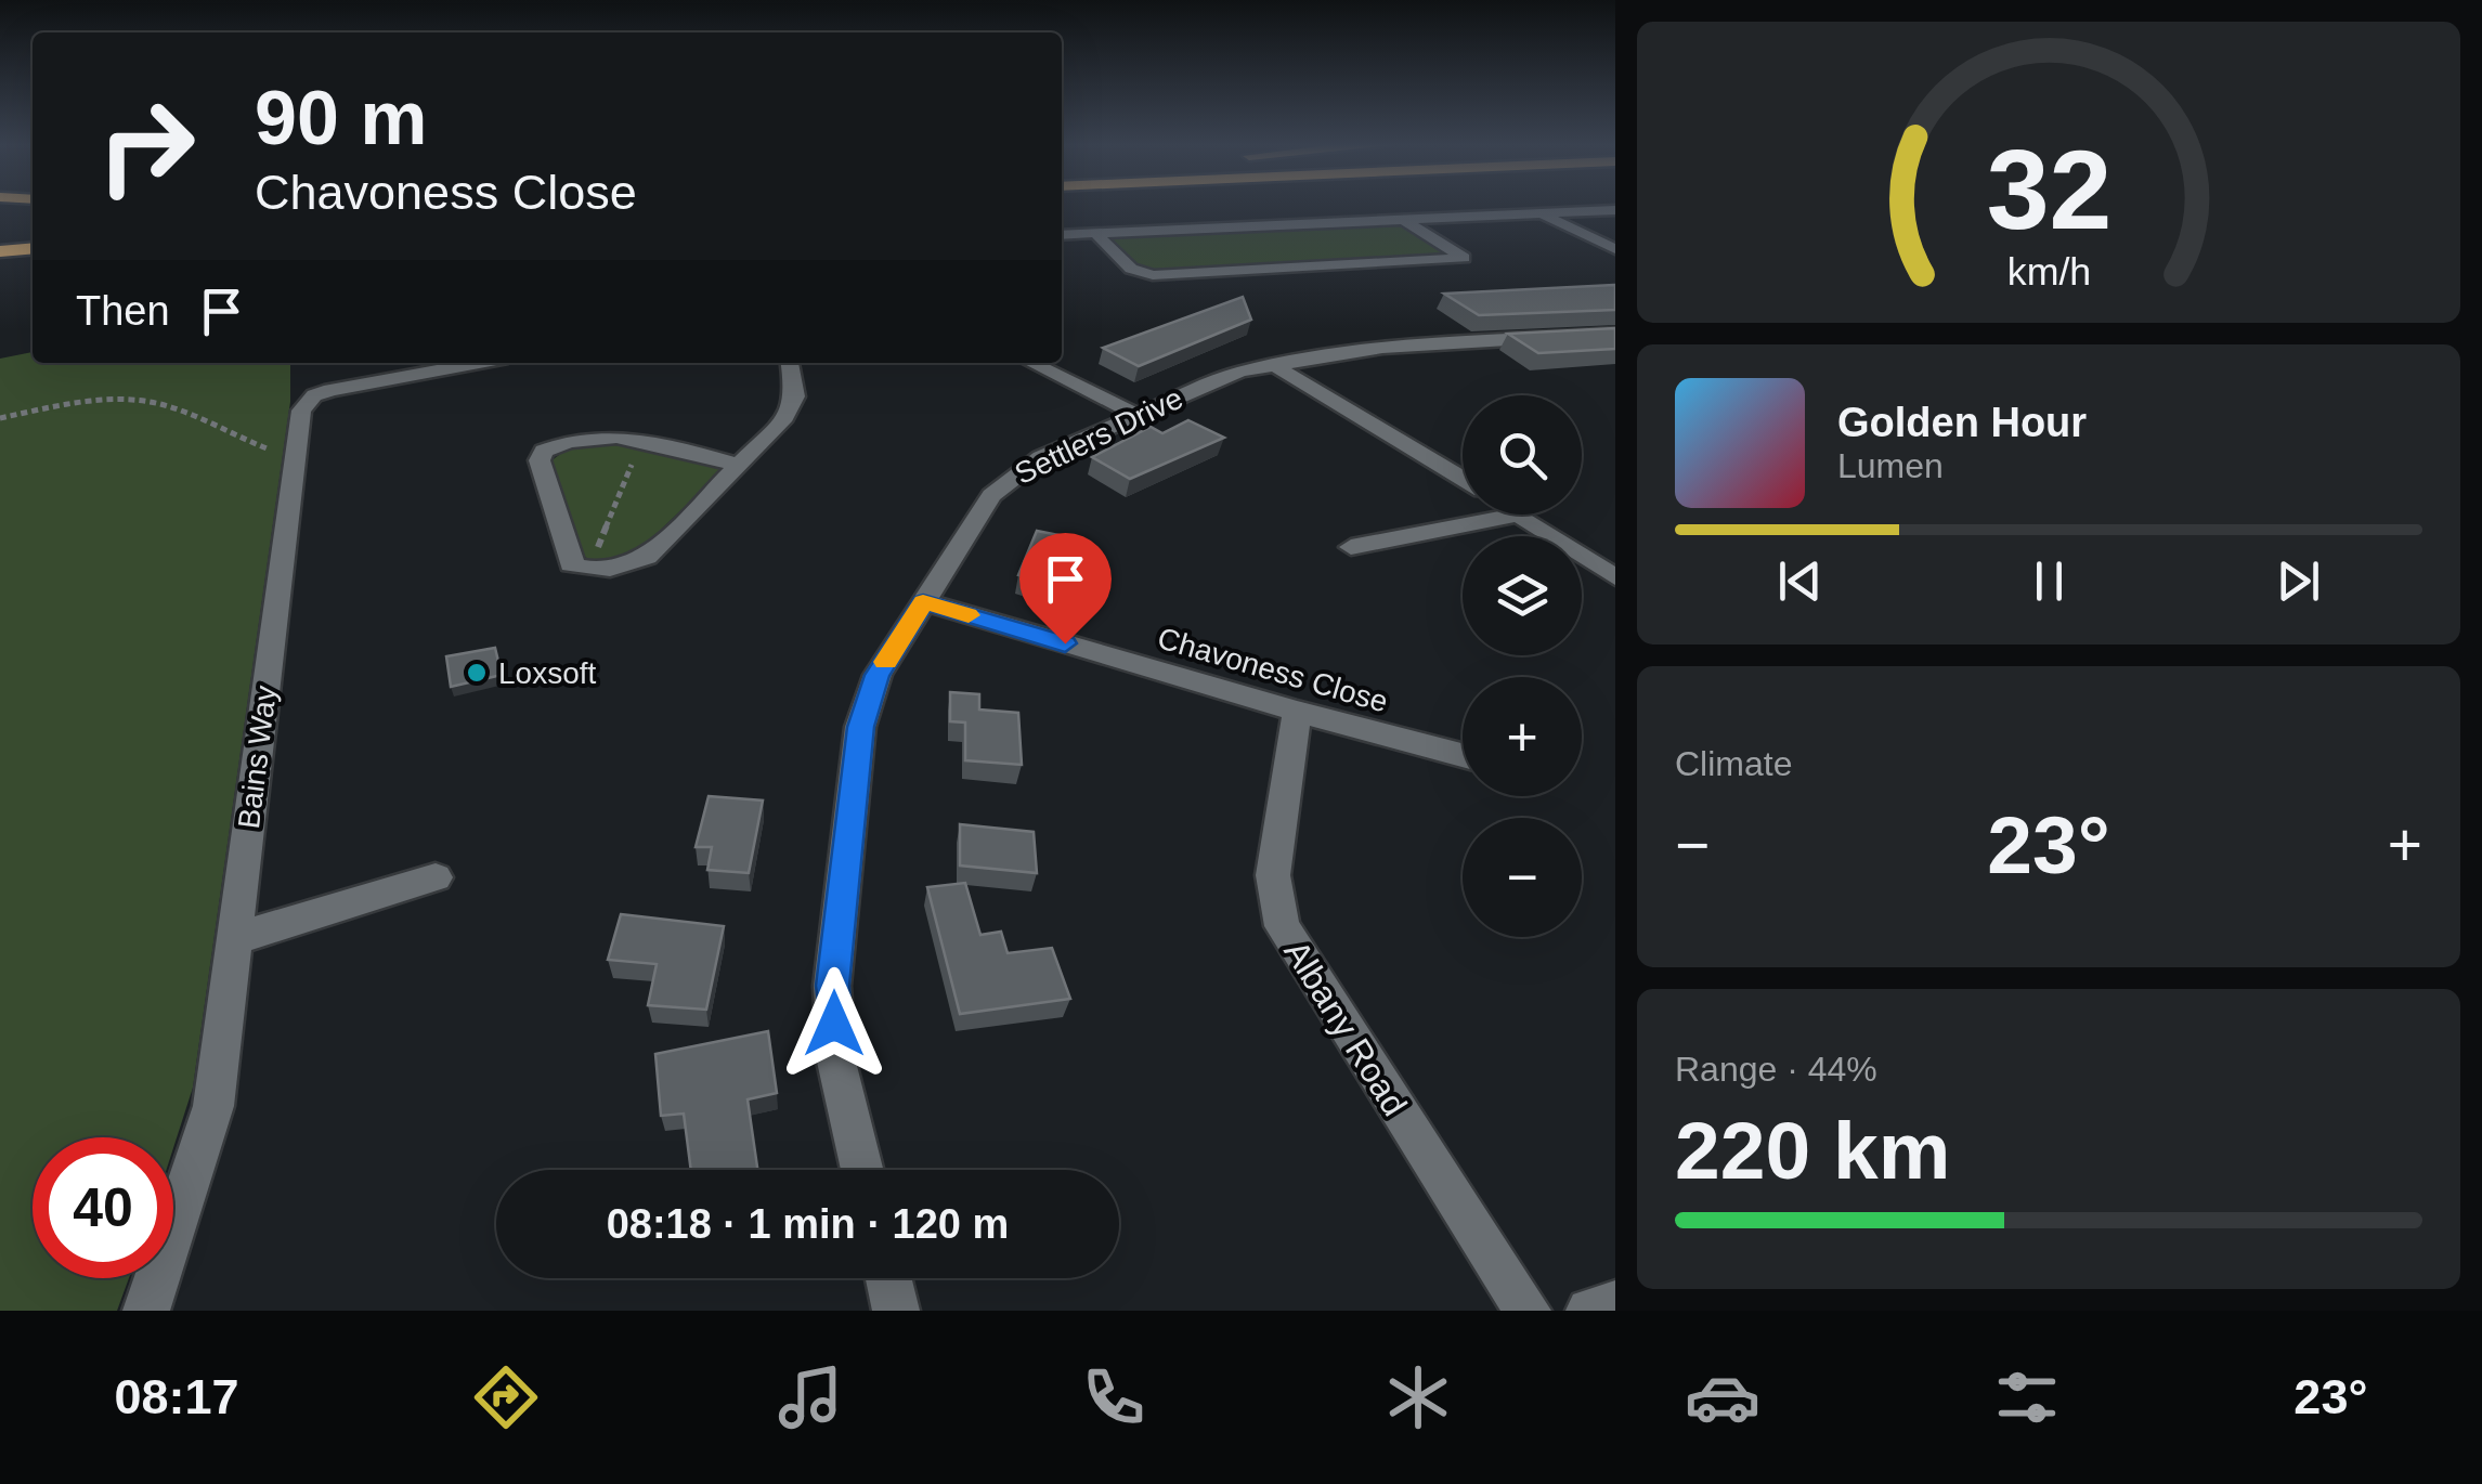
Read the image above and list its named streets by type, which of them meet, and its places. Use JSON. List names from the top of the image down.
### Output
{
  "streets": {
    "street": [
      "Settlers Drive",
      "Chavoness Close",
      "Bains Way",
      "Albany Road"
    ]
  },
  "crossings": [
    ["Settlers Drive", "Chavoness Close"],
    ["Chavoness Close", "Albany Road"]
  ],
  "places": ["Loxsoft"],
  "page": {
    "turn": ["90 m", "Chavoness Close"],
    "then": "Then",
    "song": ["Golden Hour", "Lumen"],
    "map_buttons": ["+", "−"],
    "tile": [
      "Climate",
      ["Range · 44%", "220 km"]
    ],
    "heat": ["−", "23°", "+"],
    "limit": "40",
    "trip": "08:18 · 1 min · 120 m",
    "tabs": ["08:17", "23°"],
    "gauge": ["32", "km/h"]
  }
}
